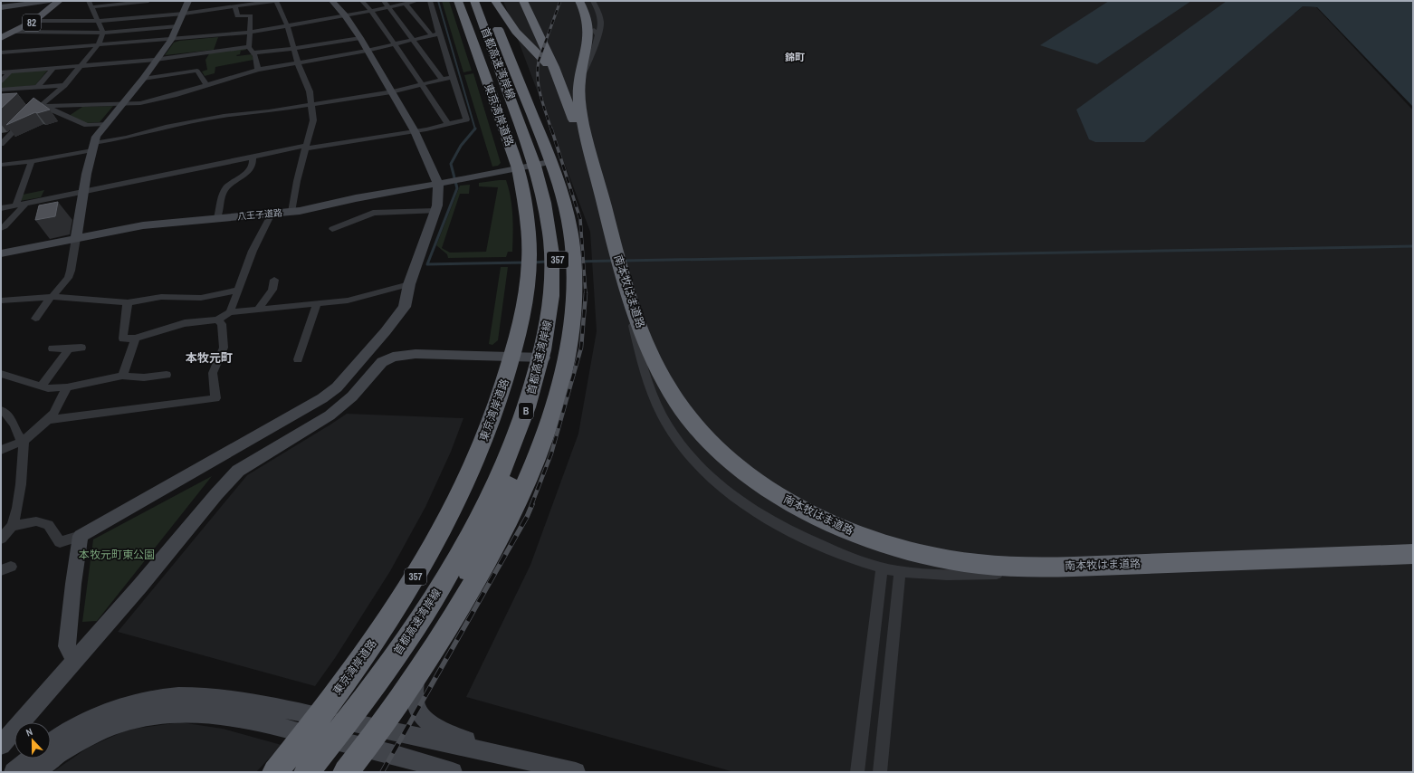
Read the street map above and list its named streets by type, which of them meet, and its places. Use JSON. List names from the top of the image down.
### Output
{
  "streets": {
    "highway": [
      "首都高速湾岸線",
      "東京湾岸道路",
      "357",
      "南本牧はま道路",
      "B"
    ],
    "main road": ["82"],
    "street": ["八王子道路"]
  },
  "crossings": [
    ["東京湾岸道路", "八王子道路"],
    ["八王子道路", "357"]
  ],
  "districts": ["錦町", "本牧元町"],
  "parks": ["本牧元町東公園"],
  "north": "top"
}
